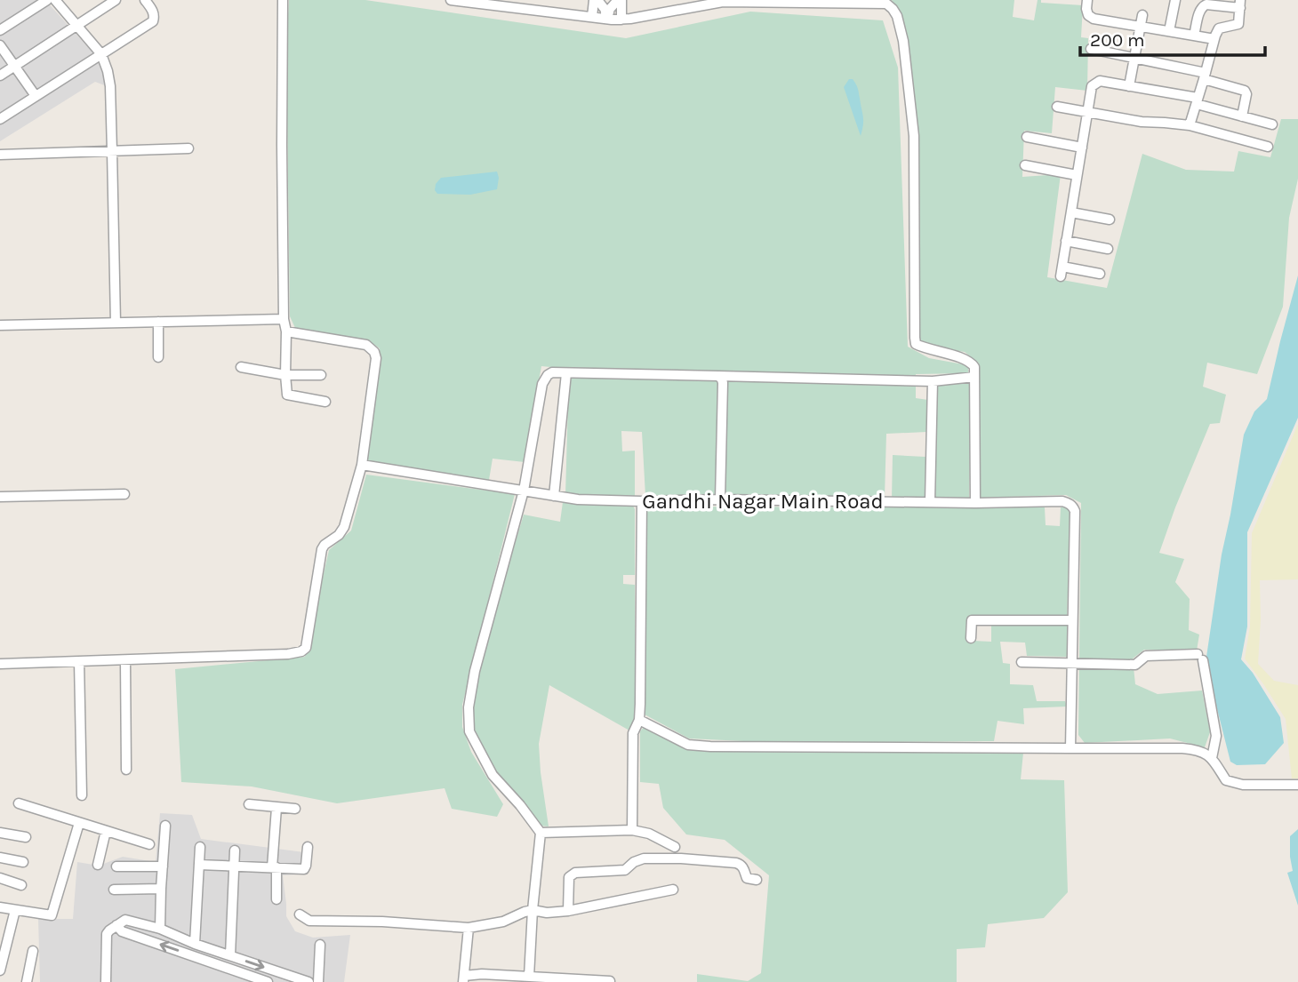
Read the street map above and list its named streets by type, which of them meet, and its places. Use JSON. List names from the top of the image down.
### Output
{
  "streets": {
    "street": ["Gandhi Nagar Main Road"]
  },
  "scale_bar": "200 m"
}
